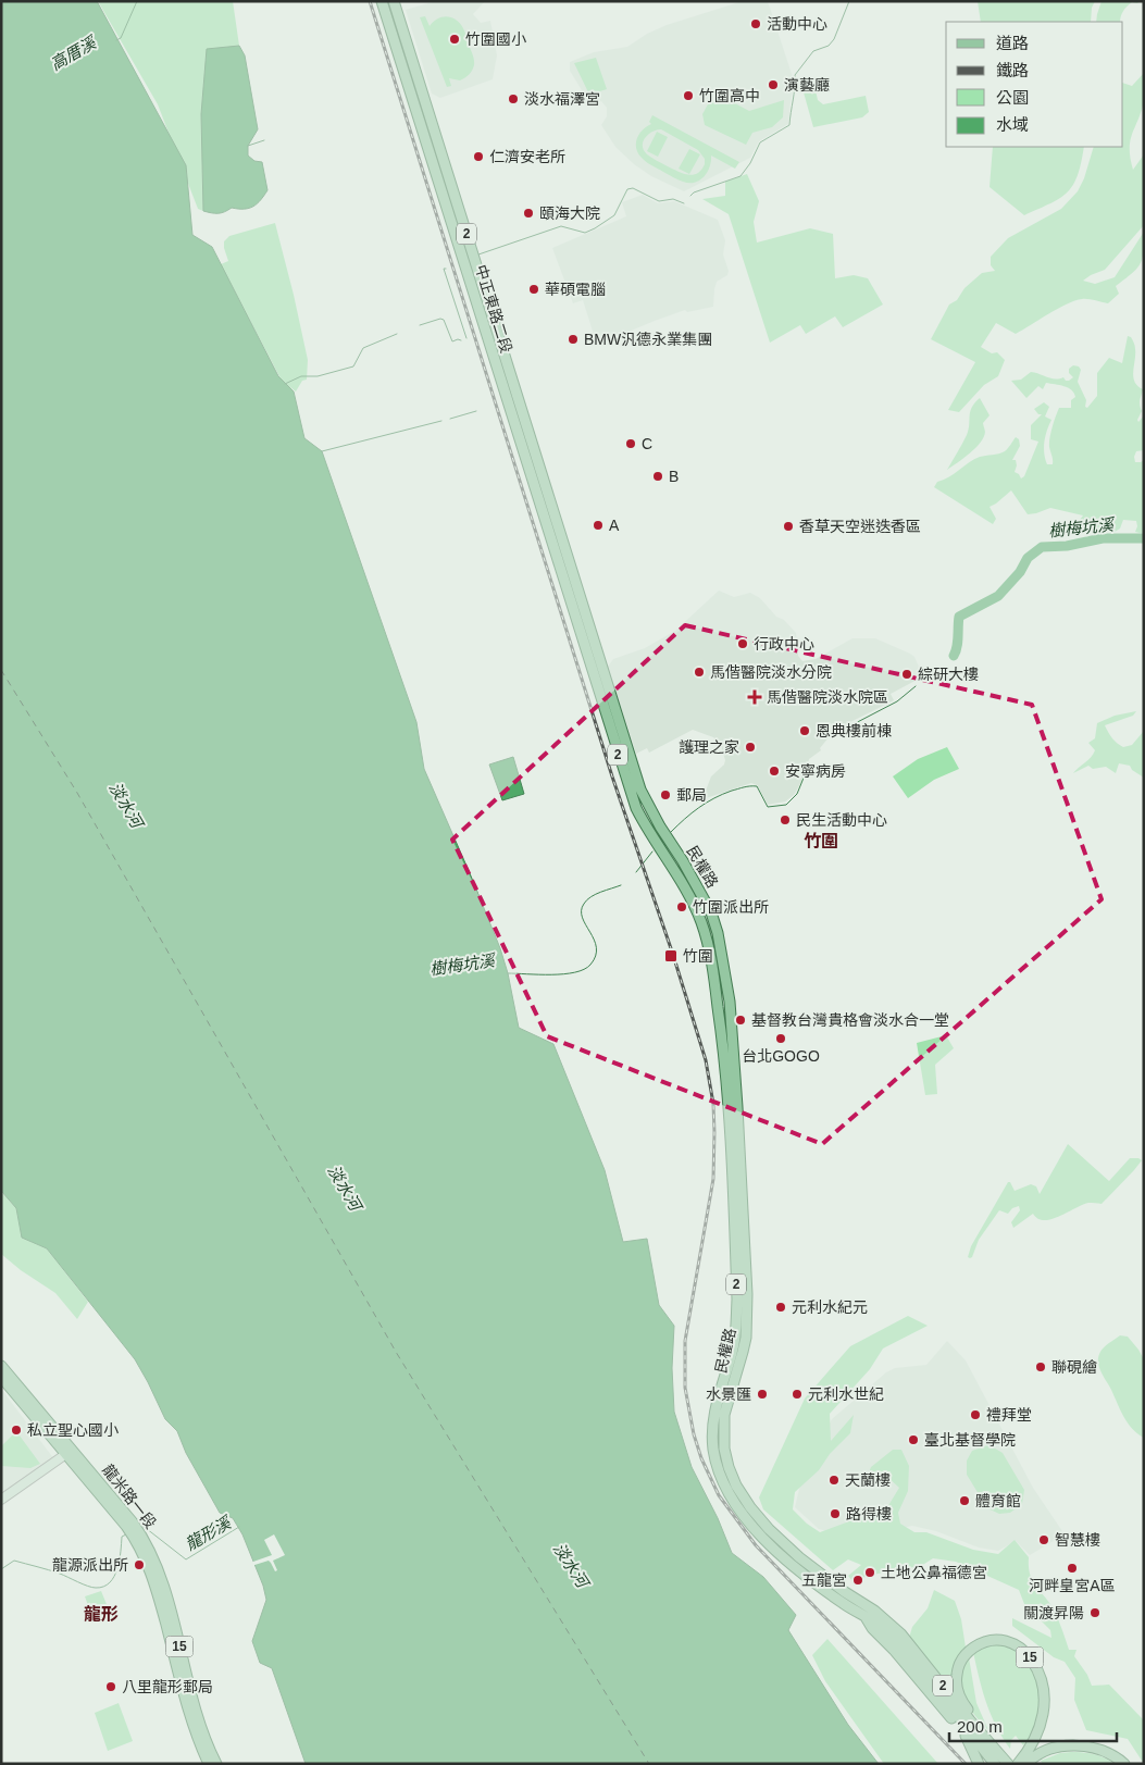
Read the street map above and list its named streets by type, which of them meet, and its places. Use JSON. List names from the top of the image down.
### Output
{
  "streets": {
    "main road": [
      "2",
      "中正東路二段",
      "民權路",
      "龍米路一段",
      "15"
    ]
  },
  "crossings": [
    ["中正東路二段", "民權路"],
    ["民權路", "15"]
  ],
  "districts": ["竹圍", "龍形"],
  "water": [
    "高厝溪",
    "樹梅坑溪",
    "淡水河",
    "龍形溪"
  ],
  "places": {
    "other": [
      "活動中心",
      "竹圍國小",
      "演藝廳",
      "竹圍高中",
      "淡水福澤宮",
      "仁濟安老所",
      "頤海大院",
      "華碩電腦",
      "BMW汎德永業集團",
      "C",
      "B",
      "A",
      "香草天空迷迭香區",
      "行政中心",
      "馬偕醫院淡水分院",
      "綜研大樓",
      "恩典樓前棟",
      "護理之家",
      "安寧病房",
      "郵局",
      "民生活動中心",
      "竹圍派出所",
      "基督教台灣貴格會淡水合一堂",
      "台北GOGO",
      "元利水紀元",
      "聯硯繪",
      "水景匯",
      "元利水世紀",
      "禮拜堂",
      "私立聖心國小",
      "臺北基督學院",
      "天蘭樓",
      "體育館",
      "路得樓",
      "智慧樓",
      "龍源派出所",
      "河畔皇宮A區",
      "土地公鼻福德宮",
      "五龍宮",
      "關渡昇陽",
      "八里龍形郵局"
    ],
    "health": ["馬偕醫院淡水院區"],
    "transit": ["竹圍"]
  },
  "legend": [
    "道路",
    "鐵路",
    "公園",
    "水域"
  ],
  "scale_bar": "200 m"
}
